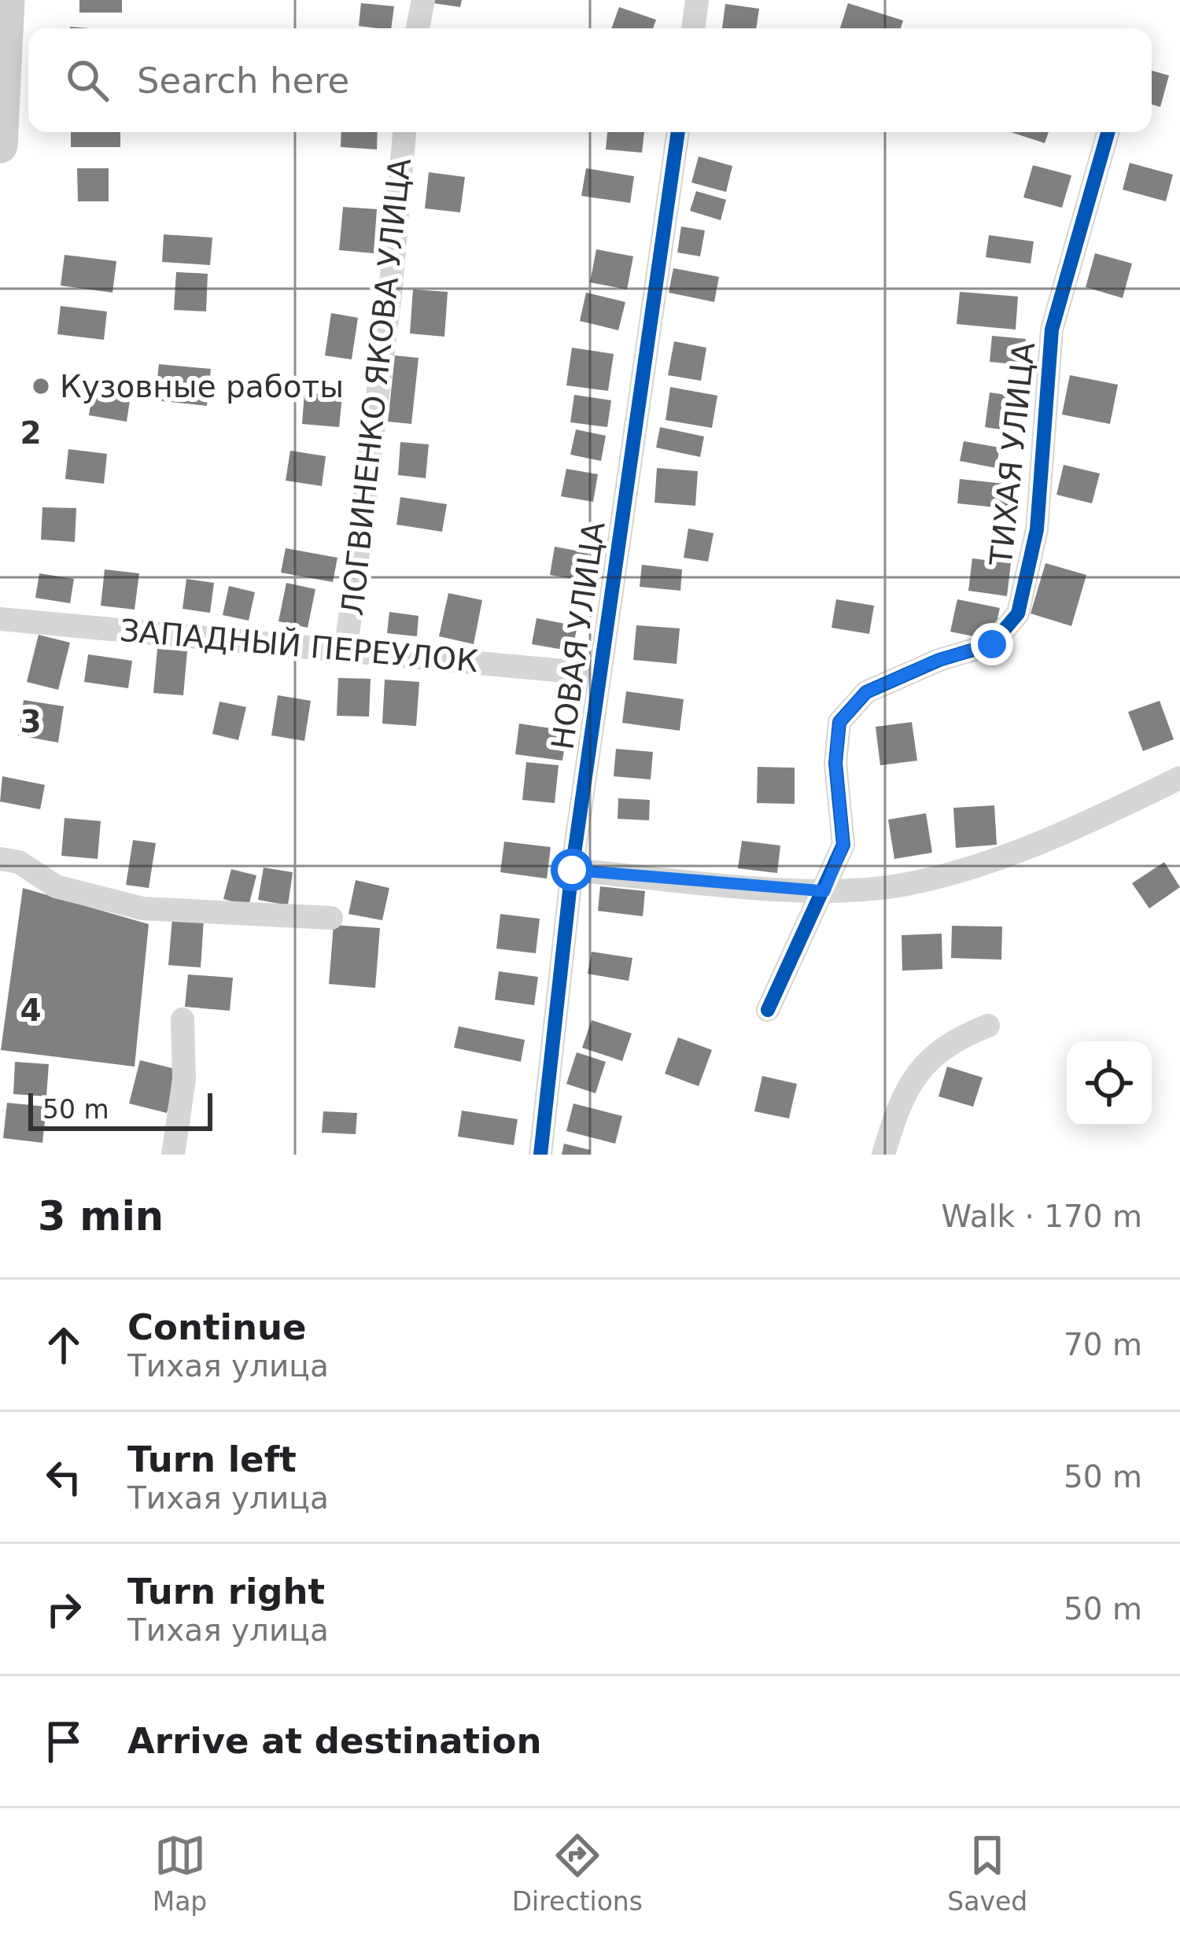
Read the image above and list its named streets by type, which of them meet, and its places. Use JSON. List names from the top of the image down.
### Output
{
  "streets": {
    "street": [
      "ЛОГВИНЕНКО ЯКОВА УЛИЦА",
      "ТИХАЯ УЛИЦА",
      "НОВАЯ УЛИЦА",
      "ЗАПАДНЫЙ ПЕРЕУЛОК"
    ]
  },
  "crossings": [
    ["ЛОГВИНЕНКО ЯКОВА УЛИЦА", "ЗАПАДНЫЙ ПЕРЕУЛОК"],
    ["НОВАЯ УЛИЦА", "ЗАПАДНЫЙ ПЕРЕУЛОК"]
  ],
  "places": ["Кузовные работы"],
  "scale_bar": "50 m",
  "page": {
    "search": "Search here",
    "scale": "50 m",
    "heading": ["3 min", "Walk · 170 m"],
    "list": [
      ["Continue", "Тихая улица", "70 m"],
      ["Turn left", "Тихая улица", "50 m"],
      ["Turn right", "Тихая улица", "50 m"],
      "Arrive at destination"
    ],
    "nav": ["Map", "Directions", "Saved"]
  },
  "grid": {
    "rows": ["2", "3", "4"]
  }
}
